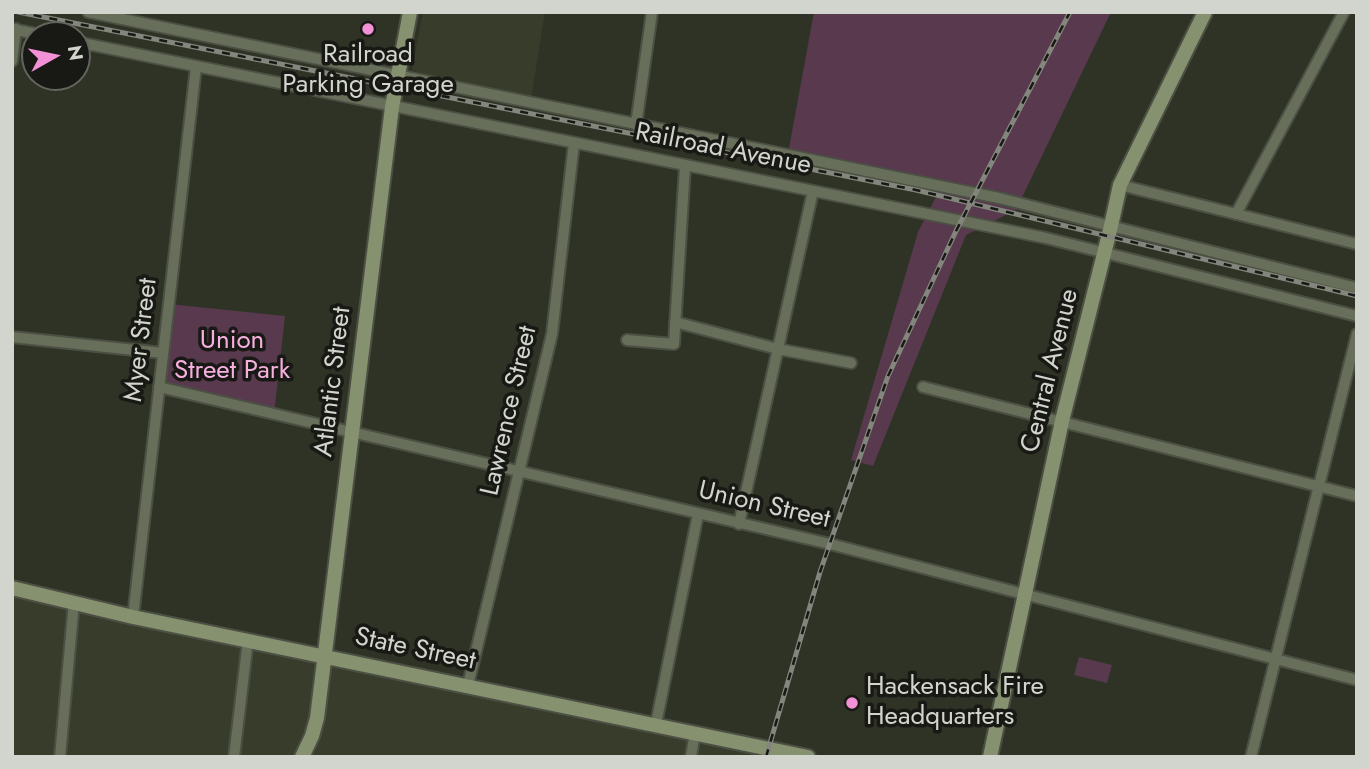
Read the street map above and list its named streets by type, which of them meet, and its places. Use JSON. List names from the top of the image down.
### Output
{
  "streets": {
    "street": [
      "Railroad Avenue",
      "Myer Street",
      "Central Avenue",
      "Atlantic Street",
      "Lawrence Street",
      "Union Street",
      "State Street"
    ]
  },
  "crossings": [
    ["Railroad Avenue", "Myer Street"],
    ["Railroad Avenue", "Central Avenue"],
    ["Railroad Avenue", "Atlantic Street"],
    ["Railroad Avenue", "Lawrence Street"],
    ["Myer Street", "Union Street"],
    ["Myer Street", "State Street"],
    ["Central Avenue", "Union Street"],
    ["Atlantic Street", "Union Street"],
    ["Atlantic Street", "State Street"],
    ["Lawrence Street", "Union Street"],
    ["Lawrence Street", "State Street"]
  ],
  "parks": ["Union Street Park"],
  "places": ["Railroad Parking Garage", "Hackensack Fire Headquarters"],
  "north": "right"
}
